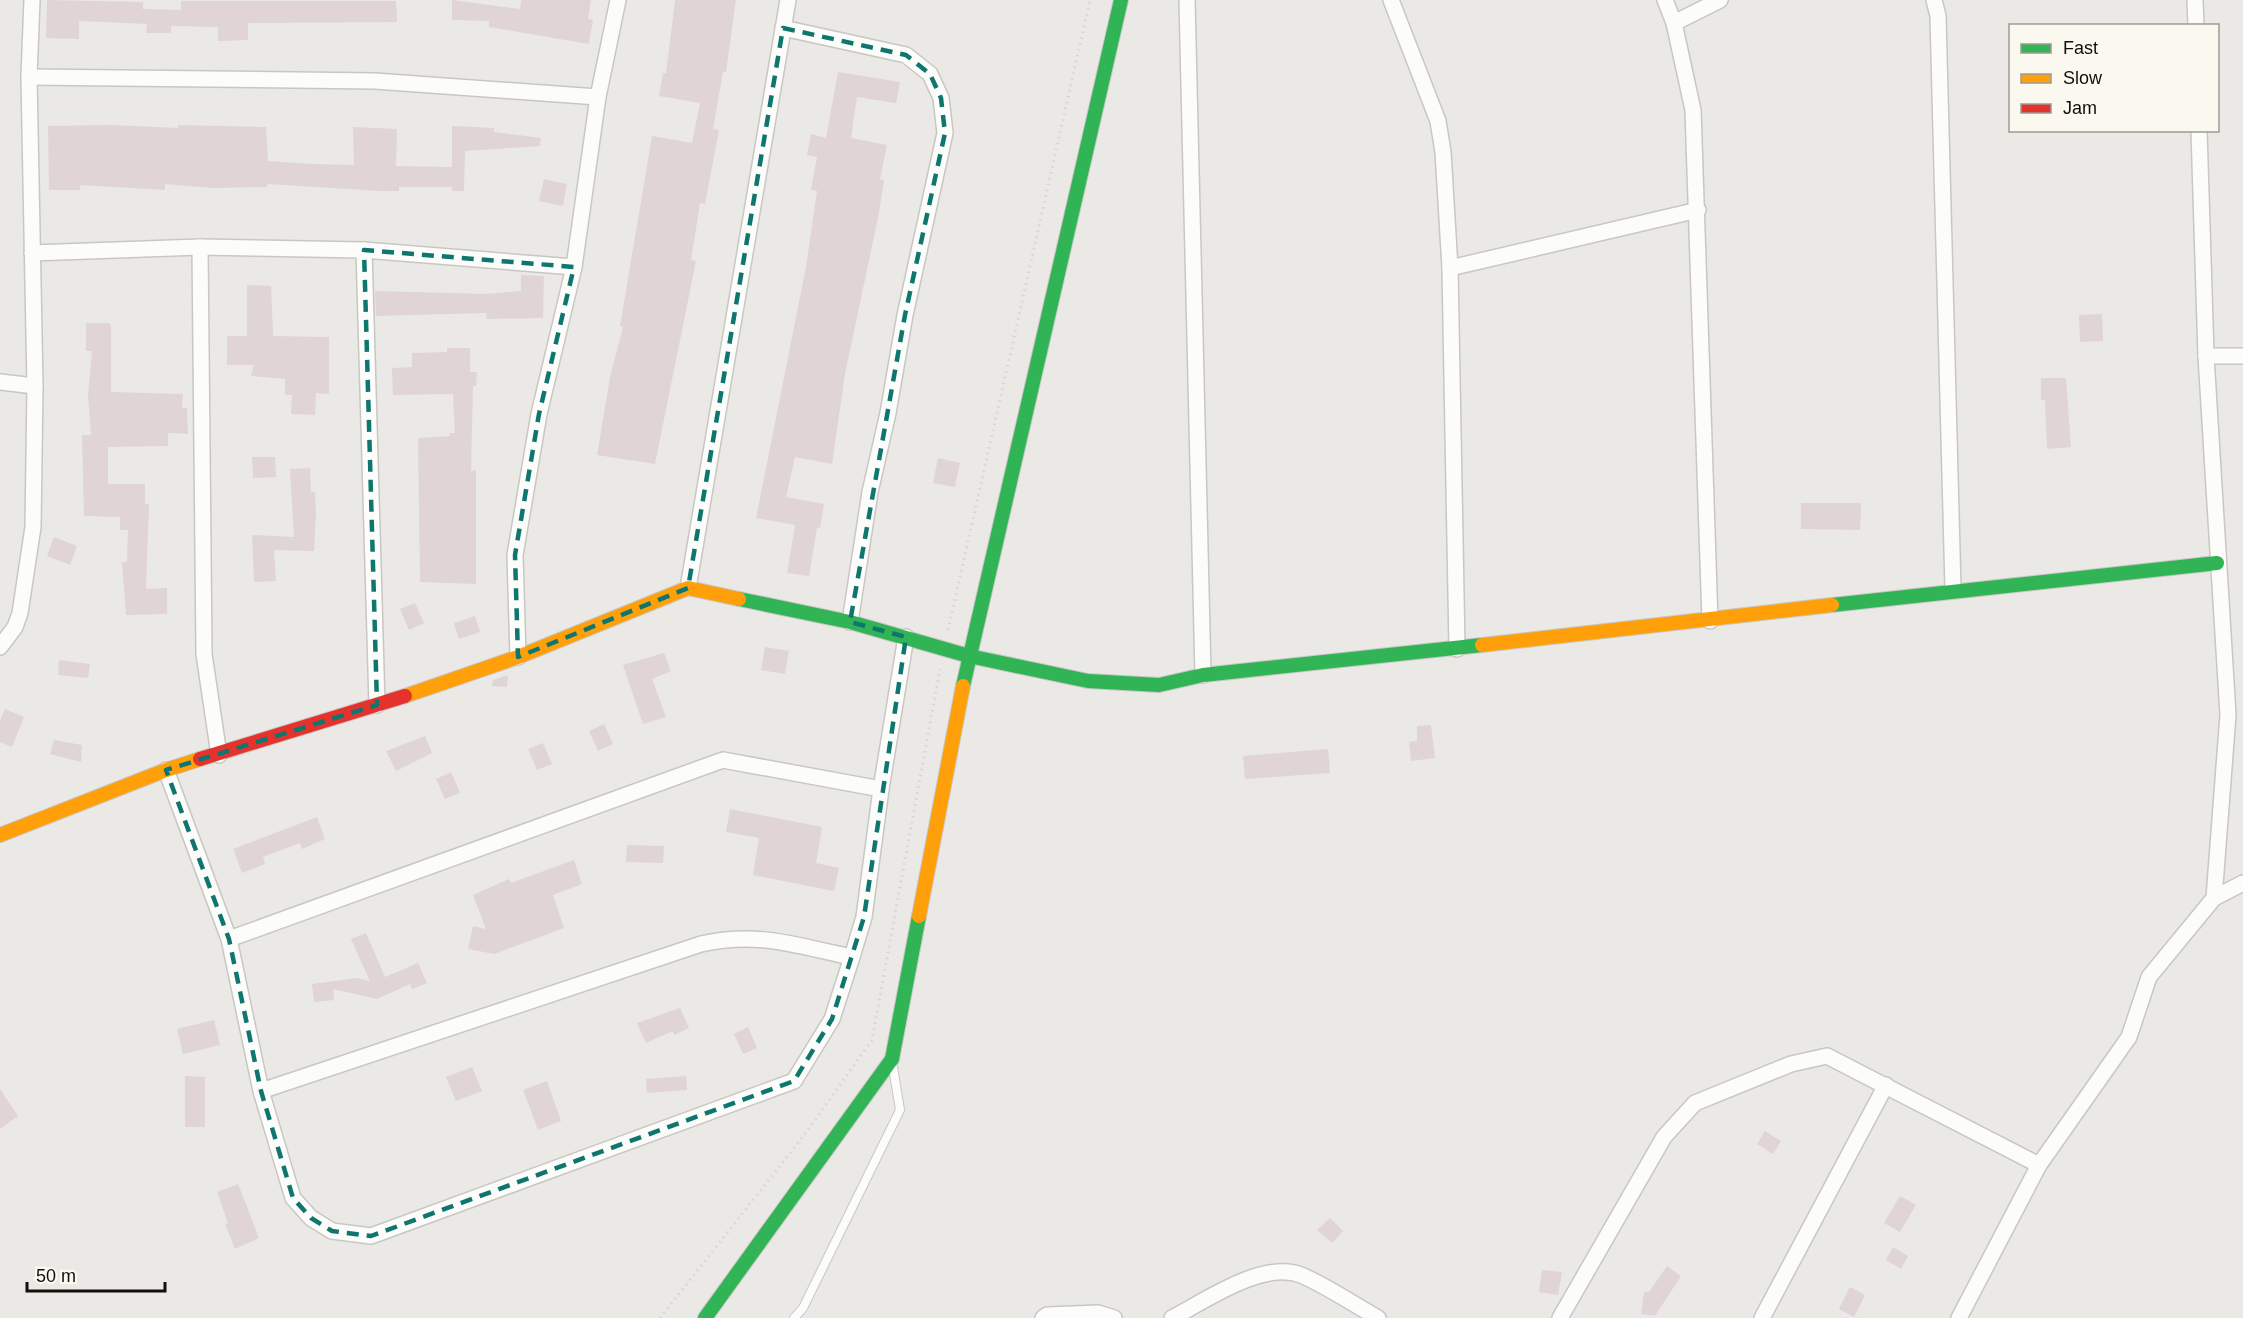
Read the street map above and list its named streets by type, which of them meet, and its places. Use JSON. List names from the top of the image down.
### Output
{
  "legend": ["Fast", "Slow", "Jam"],
  "scale_bar": "50 m"
}
